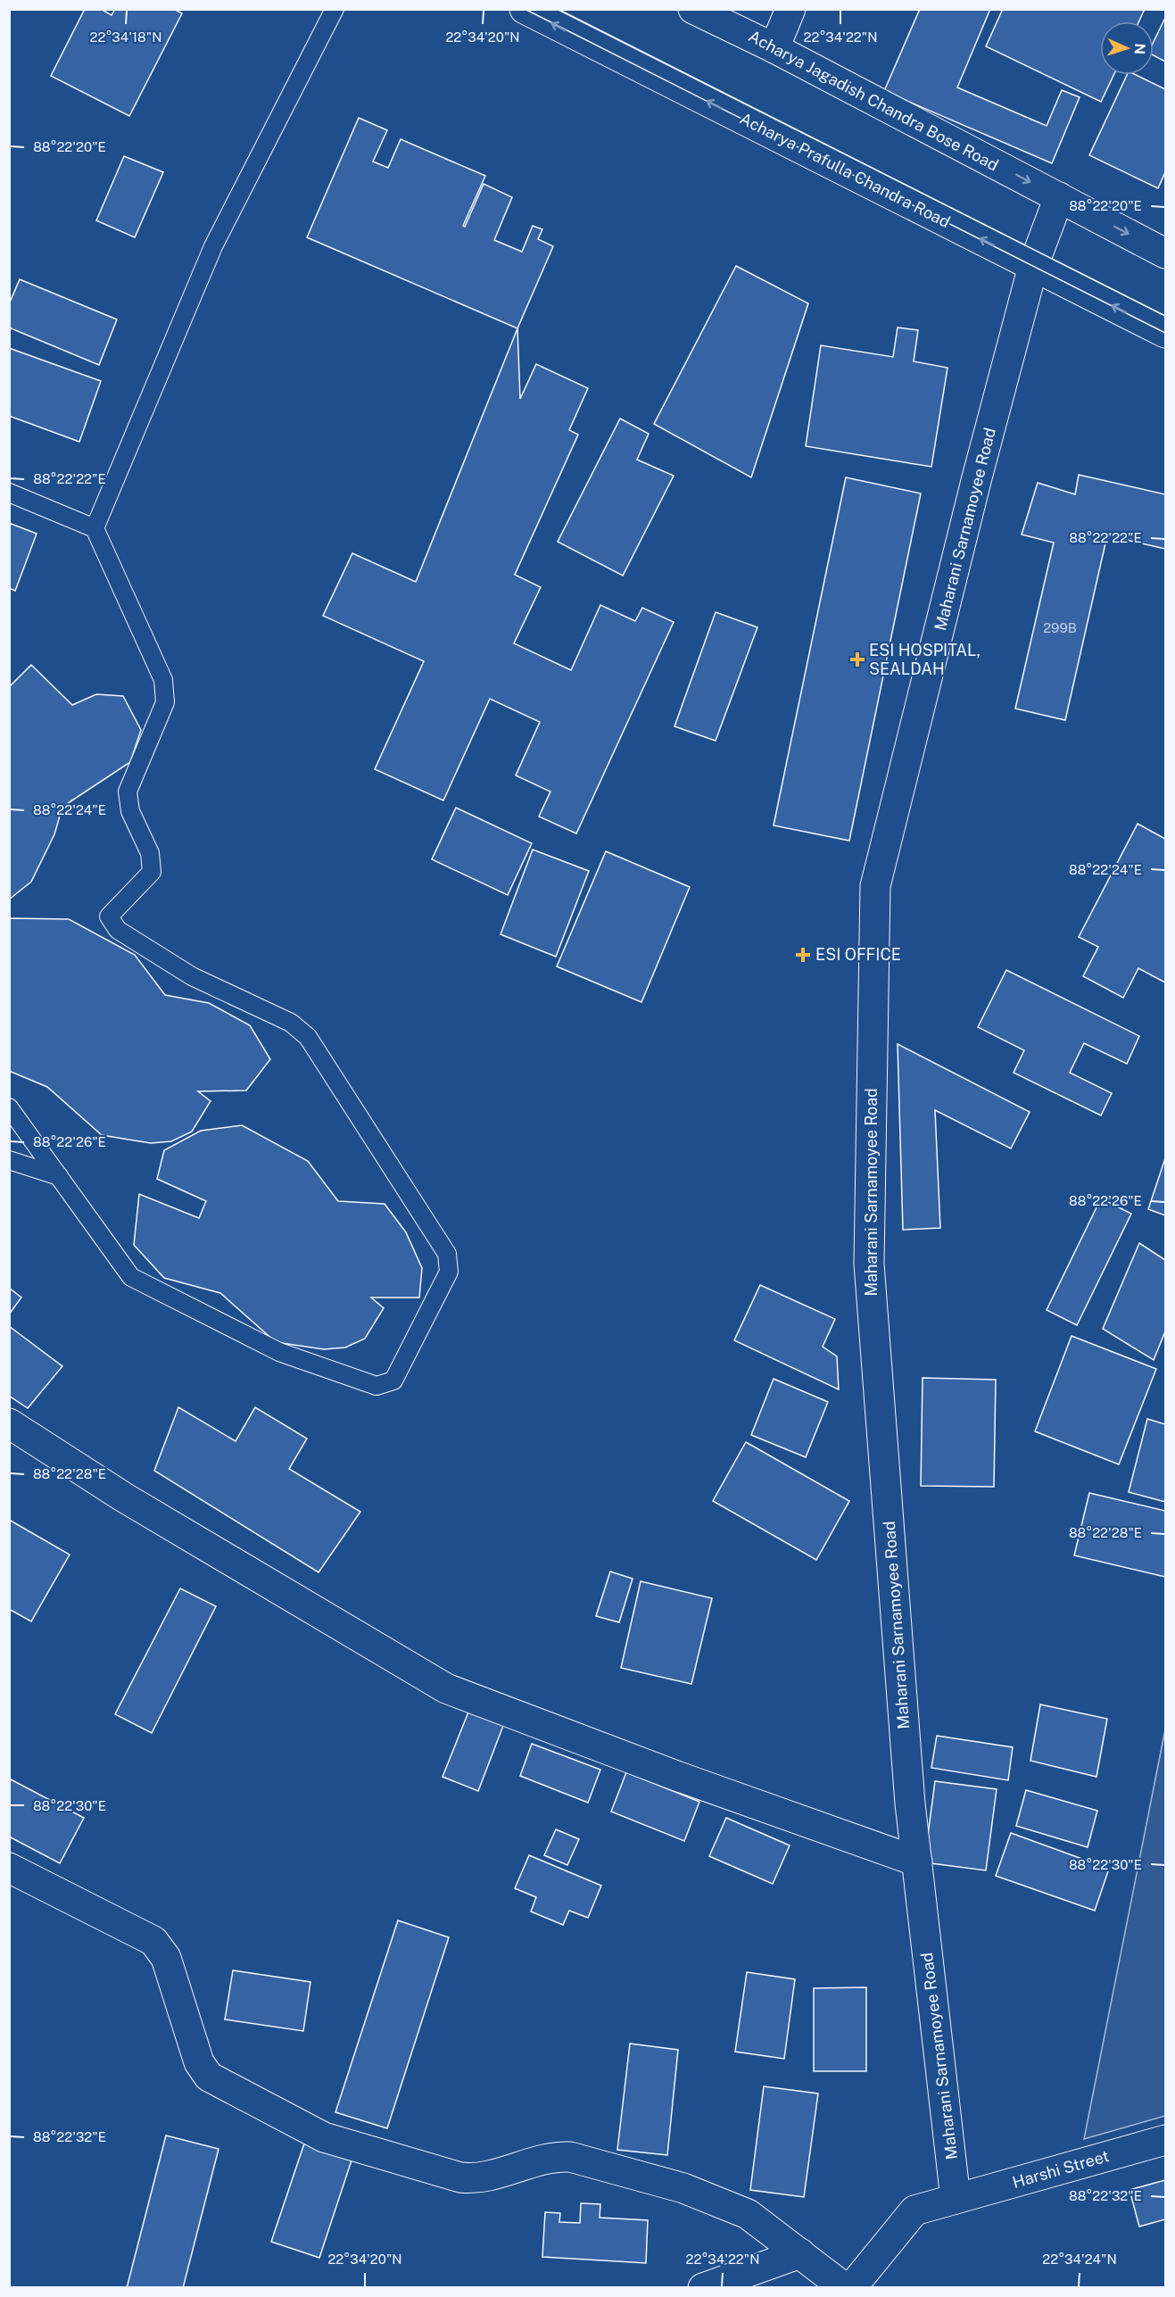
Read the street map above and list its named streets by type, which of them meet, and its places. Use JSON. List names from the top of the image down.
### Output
{
  "streets": {
    "street": [
      "Acharya Jagadish Chandra Bose Road",
      "Acharya Prafulla Chandra Road",
      "Maharani Sarnamoyee Road",
      "Harshi Street"
    ]
  },
  "crossings": [
    ["Acharya Jagadish Chandra Bose Road", "Maharani Sarnamoyee Road"],
    ["Acharya Prafulla Chandra Road", "Maharani Sarnamoyee Road"],
    ["Maharani Sarnamoyee Road", "Harshi Street"]
  ],
  "one_way": ["Acharya Jagadish Chandra Bose Road", "Acharya Prafulla Chandra Road"],
  "places": {
    "health": ["ESI HOSPITAL, SEALDAH", "ESI OFFICE"]
  },
  "house_numbers": ["299B"],
  "north": "right",
  "coordinates": [
    "22°34'18\"N",
    "22°34'20\"N",
    "22°34'22\"N",
    "88°22'20\"E",
    "88°22'22\"E",
    "88°22'24\"E",
    "88°22'26\"E",
    "88°22'28\"E",
    "88°22'30\"E",
    "88°22'32\"E",
    "22°34'24\"N"
  ]
}
